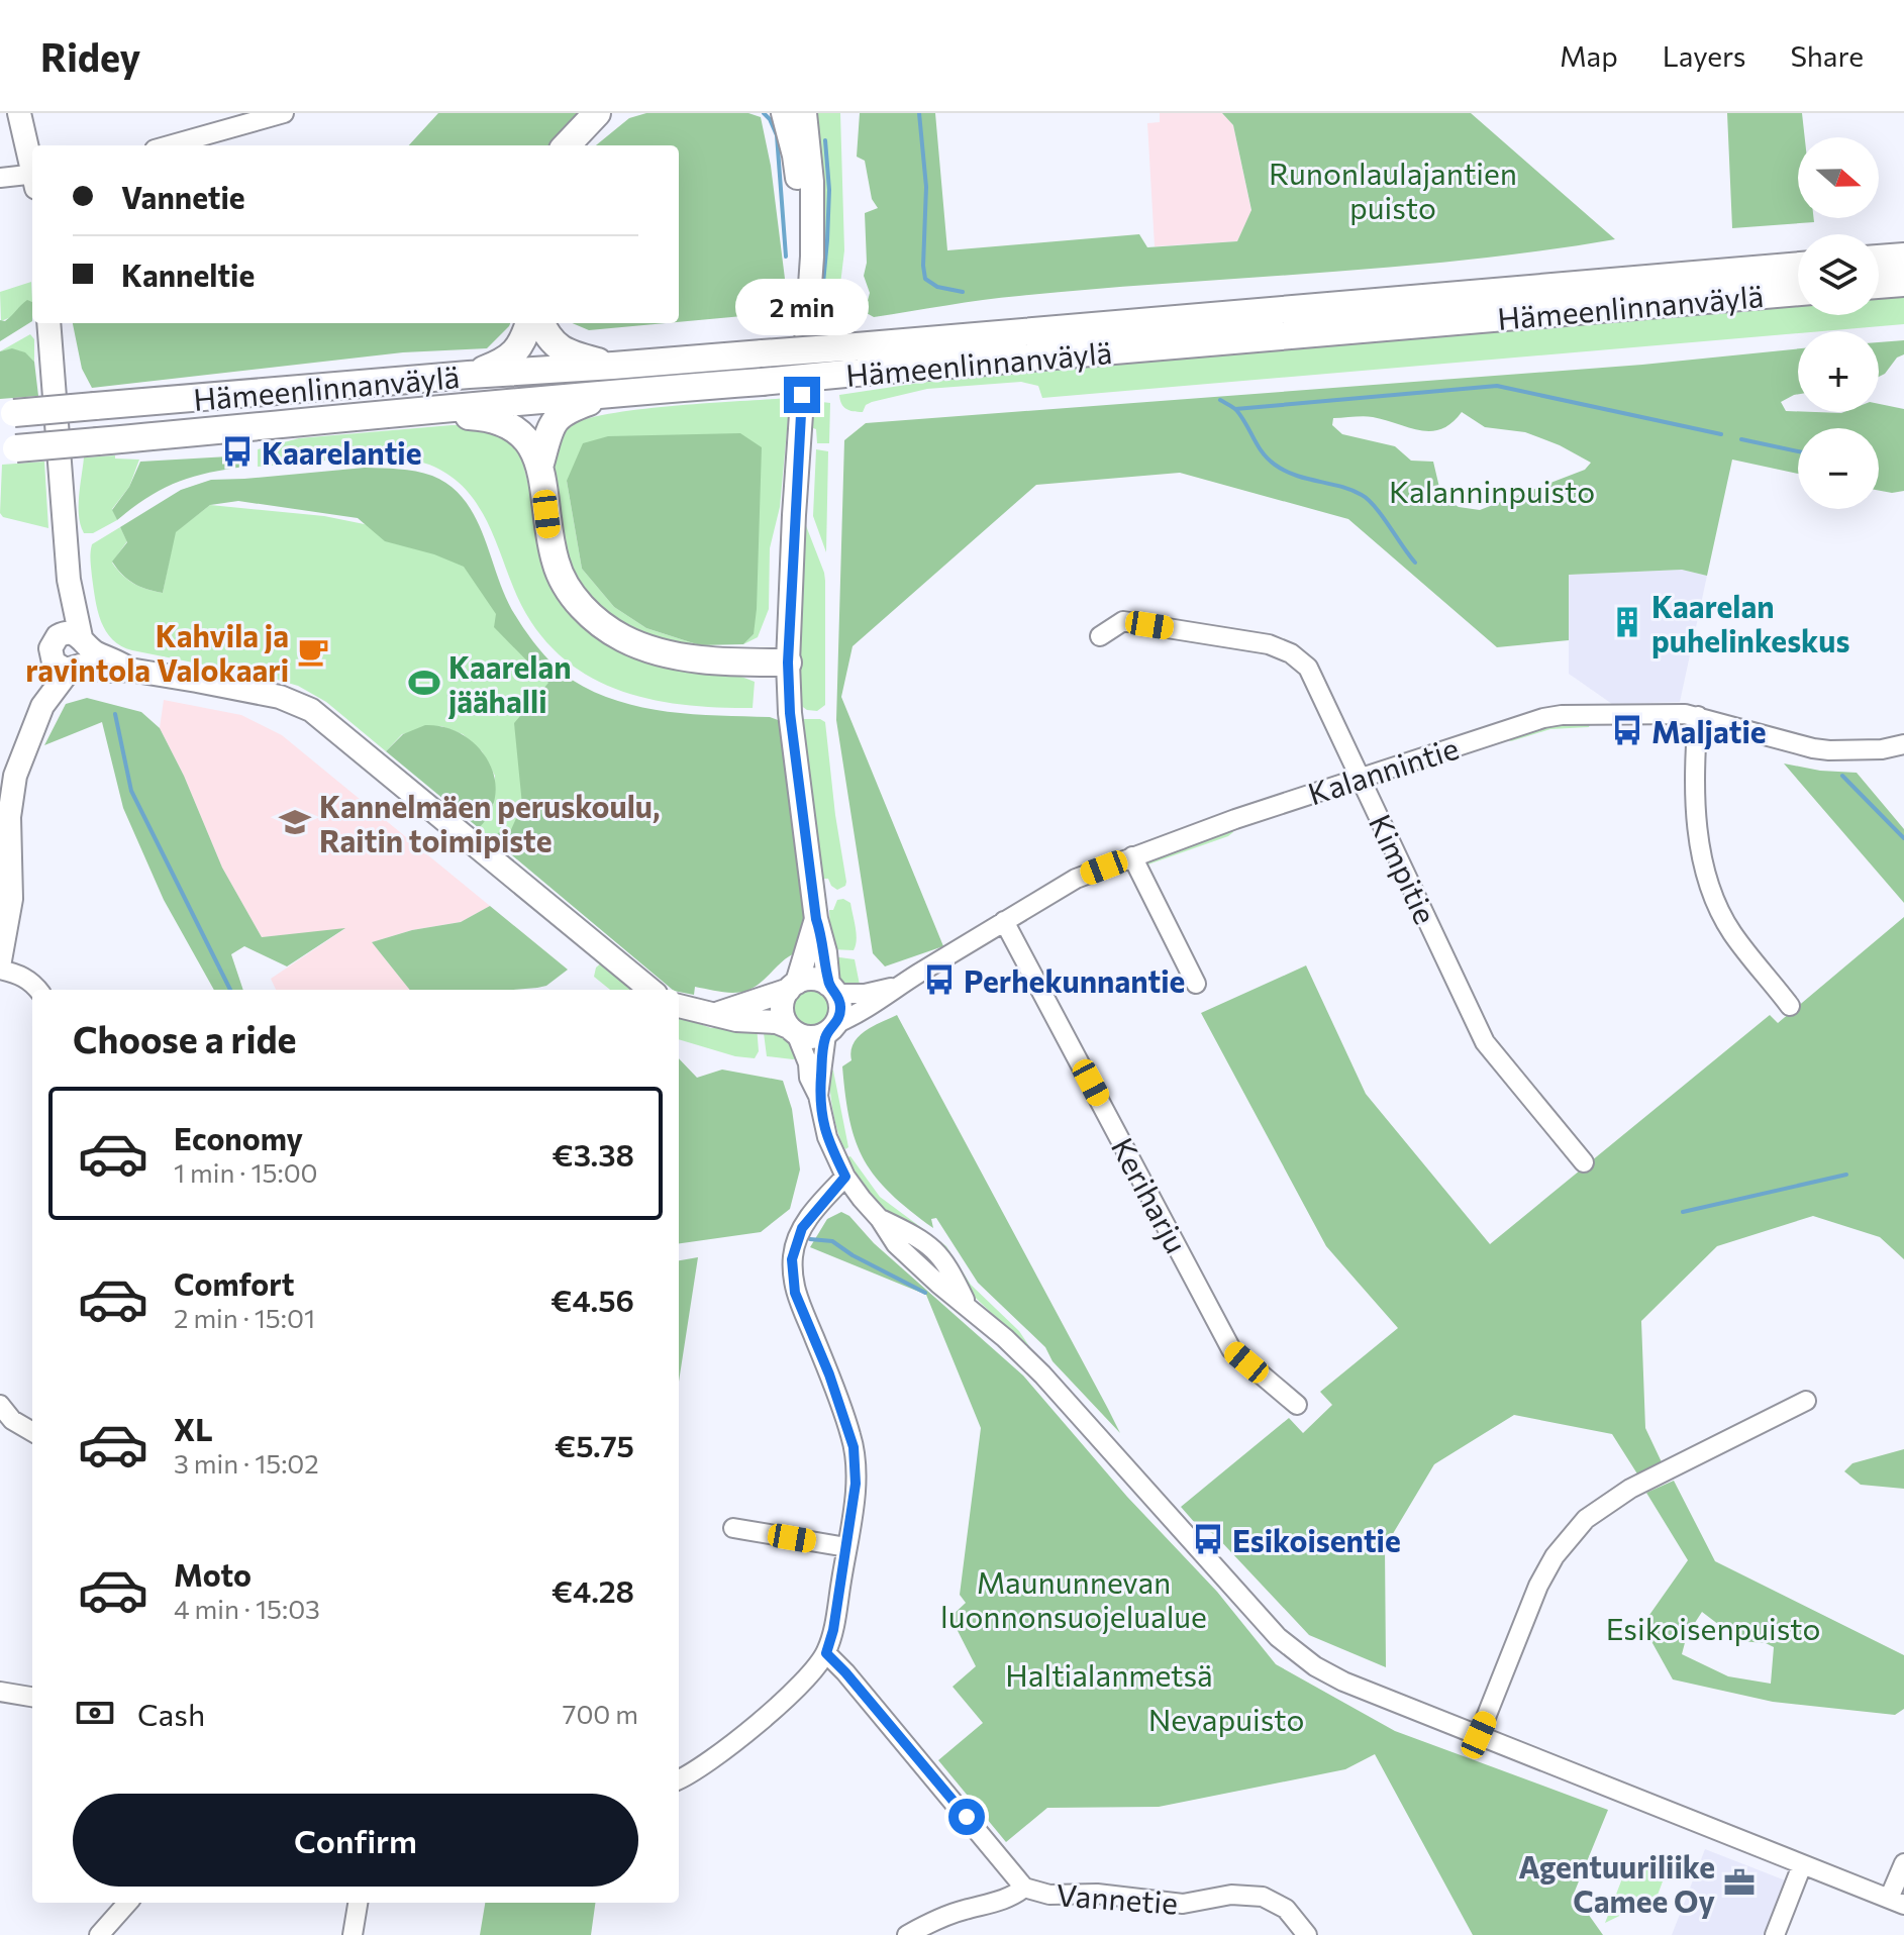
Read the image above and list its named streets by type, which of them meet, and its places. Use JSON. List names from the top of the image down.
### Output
{
  "streets": {
    "highway": ["Hämeenlinnanväylä"],
    "street": [
      "Kalannintie",
      "Kimpitie",
      "Keriharju",
      "Vannetie"
    ]
  },
  "crossings": [
    ["Kalannintie", "Kimpitie"],
    ["Kalannintie", "Keriharju"]
  ],
  "parks": [
    "Runonlaulajantien puisto",
    "Kalanninpuisto",
    "Maununnevan luonnonsuojelualue",
    "Esikoisenpuisto",
    "Haltialanmetsä",
    "Nevapuisto"
  ],
  "places": {
    "bus stop": [
      "Kaarelantie",
      "Maljatie",
      "Perhekunnantie",
      "Esikoisentie"
    ],
    "building": ["Kaarelan puhelinkeskus"],
    "cafe": ["Kahvila ja ravintola Valokaari"],
    "sports": ["Kaarelan jäähalli"],
    "school or university": ["Kannelmäen peruskoulu, Raitin toimipiste"],
    "office": ["Agentuuriliike Camee Oy"]
  },
  "north": "right",
  "page": {
    "header": "Ridey",
    "nav": ["Map", "Layers", "Share"],
    "map_buttons": ["+", "−"],
    "banner": ["Vannetie", "Kanneltie"],
    "bubble": "2 min",
    "heading": "Choose a ride",
    "list": [
      {
        "name": "Economy",
        "note": "1 min · 15:00",
        "value": "€3.38"
      },
      {
        "name": "Comfort",
        "note": "2 min · 15:01",
        "value": "€4.56"
      },
      {
        "name": "XL",
        "note": "3 min · 15:02",
        "value": "€5.75"
      },
      {
        "name": "Moto",
        "note": "4 min · 15:03",
        "value": "€4.28"
      }
    ],
    "pay": ["Cash", "700 m"],
    "buttons": "Confirm"
  }
}
